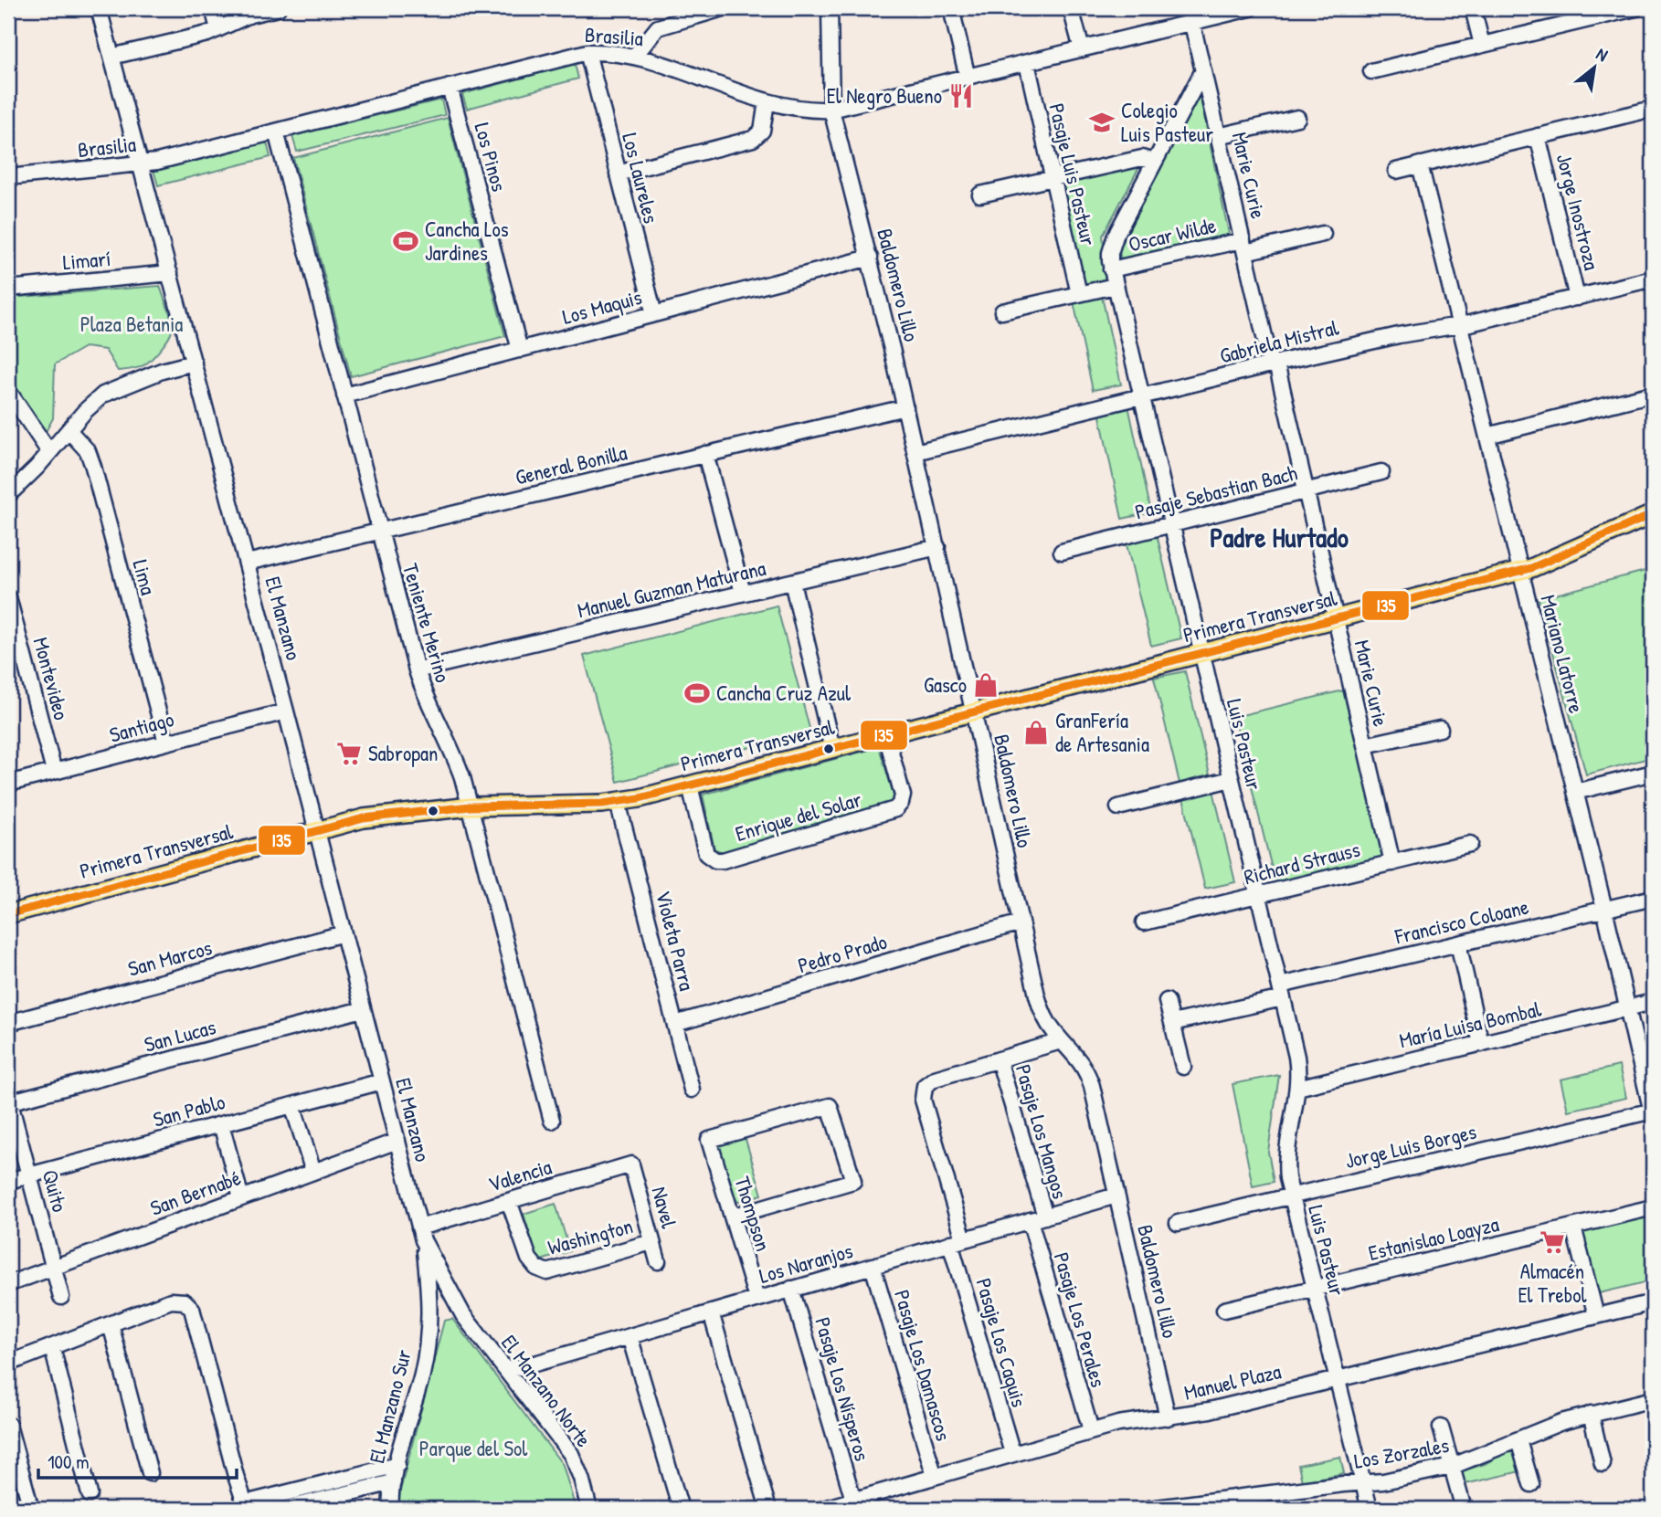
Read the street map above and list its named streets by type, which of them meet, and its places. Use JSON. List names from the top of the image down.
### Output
{
  "streets": {
    "main road": ["Primera Transversal"],
    "street": [
      "Brasilia",
      "Los Pinos",
      "Pasaje Luis Pasteur",
      "Marie Curie",
      "Los Laureles",
      "Jorge Inostroza",
      "Oscar Wilde",
      "Limarí",
      "Baldomero Lillo",
      "Los Maquis",
      "Gabriela Mistral",
      "General Bonilla",
      "Pasaje Sebastian Bach",
      "Lima",
      "Manuel Guzman Maturana",
      "El Manzano",
      "Teniente Merino",
      "Mariano Latorre",
      "Montevideo",
      "Santiago",
      "Luis Pasteur",
      "Enrique del Solar",
      "Richard Strauss",
      "Francisco Coloane",
      "Violeta Parra",
      "Pedro Prado",
      "San Marcos",
      "María Luisa Bombal",
      "San Lucas",
      "San Pablo",
      "Pasaje Los Mangos",
      "Jorge Luis Borges",
      "Valencia",
      "Quito",
      "San Bernabé",
      "Navel",
      "Thompson",
      "Washington",
      "Estanislao Loayza",
      "Los Naranjos",
      "Pasaje Los Perales",
      "Pasaje Los Caquis",
      "Pasaje Los Damascos",
      "Manuel Plaza",
      "Pasaje Los Nísperos",
      "El Manzano Norte",
      "El Manzano Sur",
      "Los Zorzales"
    ]
  },
  "crossings": [
    ["Brasilia", "Los Pinos"],
    ["Brasilia", "Pasaje Luis Pasteur"],
    ["Brasilia", "Los Laureles"],
    ["Brasilia", "Baldomero Lillo"],
    ["Brasilia", "El Manzano"],
    ["Brasilia", "Teniente Merino"],
    ["Los Pinos", "Los Maquis"],
    ["Marie Curie", "Oscar Wilde"],
    ["Marie Curie", "Gabriela Mistral"],
    ["Marie Curie", "Pasaje Sebastian Bach"],
    ["Marie Curie", "Primera Transversal"],
    ["Marie Curie", "Luis Pasteur"],
    ["Marie Curie", "Richard Strauss"],
    ["Los Laureles", "Los Maquis"],
    ["Jorge Inostroza", "Gabriela Mistral"],
    ["Oscar Wilde", "Luis Pasteur"],
    ["Limarí", "El Manzano"],
    ["Baldomero Lillo", "Los Maquis"],
    ["Baldomero Lillo", "Gabriela Mistral"],
    ["Baldomero Lillo", "General Bonilla"],
    ["Baldomero Lillo", "Manuel Guzman Maturana"],
    ["Baldomero Lillo", "Primera Transversal"],
    ["Baldomero Lillo", "Pedro Prado"],
    ["Baldomero Lillo", "Los Naranjos"],
    ["Baldomero Lillo", "Manuel Plaza"],
    ["Los Maquis", "Teniente Merino"],
    ["Gabriela Mistral", "Mariano Latorre"],
    ["Gabriela Mistral", "Luis Pasteur"],
    ["General Bonilla", "El Manzano"],
    ["General Bonilla", "Teniente Merino"],
    ["Pasaje Sebastian Bach", "Luis Pasteur"],
    ["Lima", "Santiago"],
    ["Manuel Guzman Maturana", "Teniente Merino"],
    ["Primera Transversal", "El Manzano"],
    ["Primera Transversal", "Teniente Merino"],
    ["Primera Transversal", "Mariano Latorre"],
    ["Primera Transversal", "Luis Pasteur"],
    ["Primera Transversal", "Enrique del Solar"],
    ["Primera Transversal", "Violeta Parra"],
    ["El Manzano", "Santiago"],
    ["El Manzano", "San Marcos"],
    ["El Manzano", "San Lucas"],
    ["El Manzano", "San Pablo"],
    ["El Manzano", "Valencia"],
    ["El Manzano", "San Bernabé"],
    ["El Manzano", "El Manzano Norte"],
    ["El Manzano", "El Manzano Sur"],
    ["Mariano Latorre", "Francisco Coloane"],
    ["Mariano Latorre", "María Luisa Bombal"],
    ["Mariano Latorre", "Jorge Luis Borges"],
    ["Montevideo", "Santiago"],
    ["Luis Pasteur", "Richard Strauss"],
    ["Luis Pasteur", "Francisco Coloane"],
    ["Luis Pasteur", "María Luisa Bombal"],
    ["Luis Pasteur", "Jorge Luis Borges"],
    ["Luis Pasteur", "Estanislao Loayza"],
    ["Luis Pasteur", "Manuel Plaza"],
    ["Luis Pasteur", "Los Zorzales"],
    ["Violeta Parra", "Pedro Prado"],
    ["San Lucas", "Quito"],
    ["San Pablo", "Quito"],
    ["Pasaje Los Mangos", "Los Naranjos"],
    ["Pasaje Los Mangos", "Pasaje Los Caquis"],
    ["Valencia", "Navel"],
    ["Valencia", "Washington"],
    ["Quito", "San Bernabé"],
    ["Navel", "Washington"],
    ["Thompson", "Los Naranjos"],
    ["Los Naranjos", "Pasaje Los Perales"],
    ["Los Naranjos", "Pasaje Los Caquis"],
    ["Los Naranjos", "Pasaje Los Damascos"],
    ["Los Naranjos", "Pasaje Los Nísperos"],
    ["Los Naranjos", "El Manzano Norte"],
    ["Pasaje Los Perales", "Manuel Plaza"],
    ["Pasaje Los Caquis", "Manuel Plaza"],
    ["Pasaje Los Damascos", "Manuel Plaza"],
    ["Manuel Plaza", "Pasaje Los Nísperos"]
  ],
  "districts": ["Padre Hurtado"],
  "parks": ["Plaza Betania", "Parque del Sol"],
  "places": {
    "restaurant": ["El Negro Bueno"],
    "school or university": ["Colegio Luis Pasteur"],
    "sports": ["Cancha Los Jardines", "Cancha Cruz Azul"],
    "shop": ["Gasco", "GranFería de Artesania"],
    "supermarket": ["Sabropan", "Almacén El Trebol"]
  },
  "lines": ["transit line I35"],
  "scale_bar": "100 m",
  "north": "top right"
}
